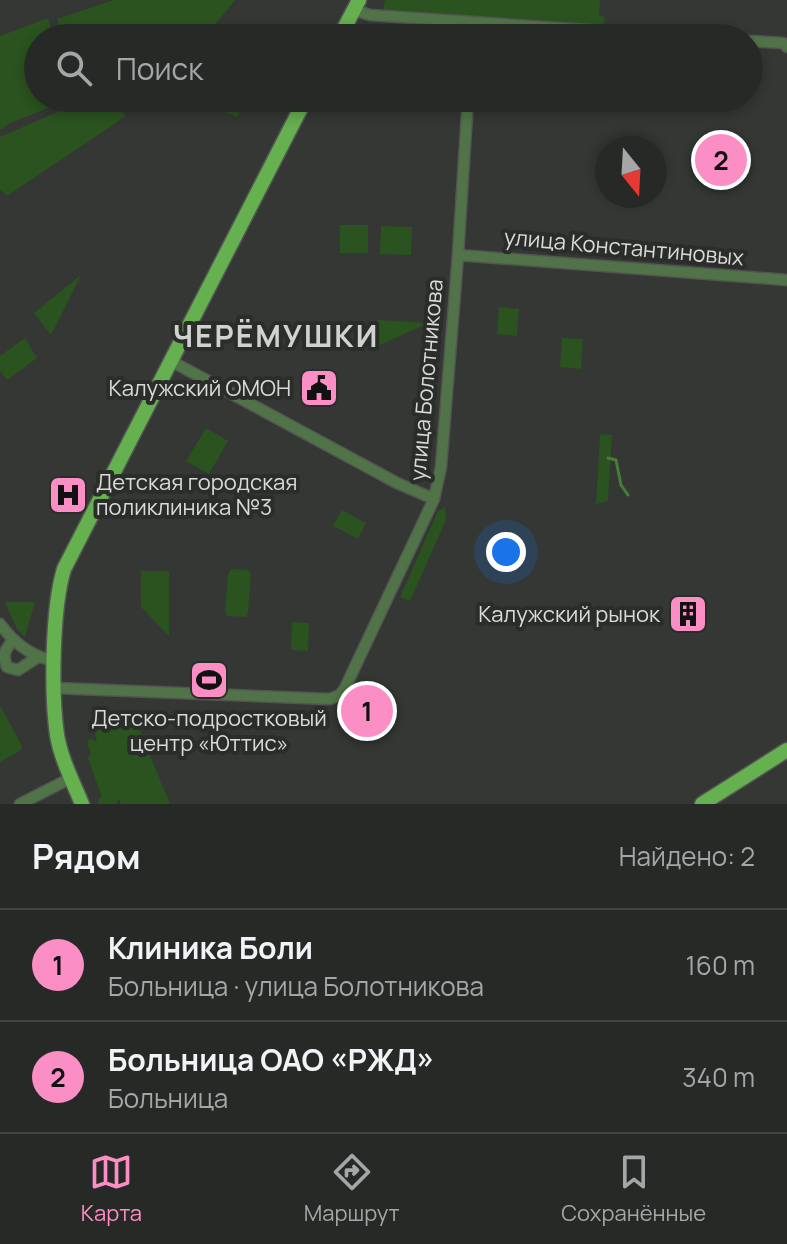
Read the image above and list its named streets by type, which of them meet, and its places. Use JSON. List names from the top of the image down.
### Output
{
  "streets": {
    "street": ["улица Константиновых", "улица Болотникова"]
  },
  "crossings": [
    ["улица Константиновых", "улица Болотникова"]
  ],
  "districts": ["ЧЕРЁМУШКИ"],
  "places": {
    "public building": ["Калужский ОМОН"],
    "hospital": ["Детская городская поликлиника №3"],
    "building": ["Калужский рынок"],
    "sports": ["Детско-подростковый центр «Юттис»"]
  },
  "north": "bottom",
  "page": {
    "search": "Поиск",
    "pins": ["2", "1"],
    "heading": ["Рядом", "Найдено: 2"],
    "list": [
      {
        "mark": "1",
        "name": "Клиника Боли",
        "note": "Больница · улица Болотникова",
        "value": "160 m"
      },
      {
        "mark": "2",
        "name": "Больница ОАО «РЖД»",
        "note": "Больница",
        "value": "340 m"
      }
    ],
    "nav": ["Карта", "Маршрут", "Сохранённые"]
  }
}
